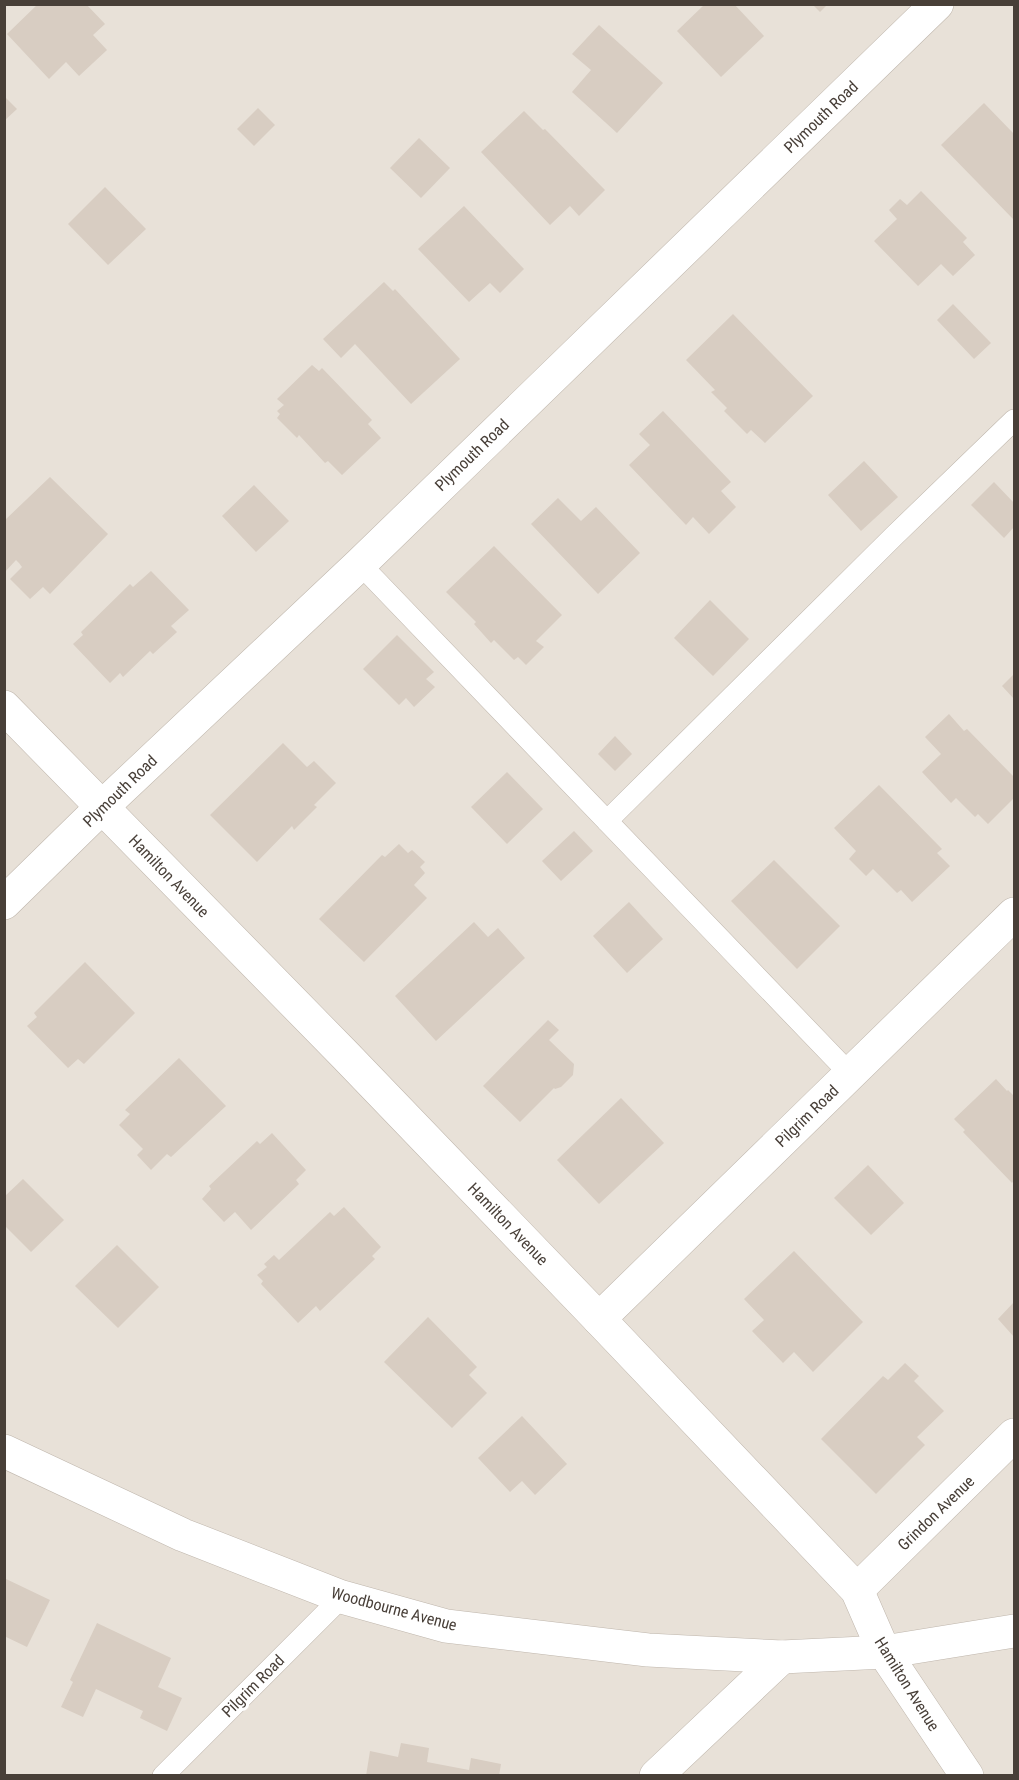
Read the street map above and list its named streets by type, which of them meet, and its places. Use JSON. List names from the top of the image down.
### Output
{
  "streets": {
    "street": [
      "Plymouth Road",
      "Hamilton Avenue",
      "Pilgrim Road",
      "Grindon Avenue",
      "Woodbourne Avenue"
    ]
  },
  "crossings": [
    ["Plymouth Road", "Hamilton Avenue"],
    ["Hamilton Avenue", "Pilgrim Road"],
    ["Hamilton Avenue", "Grindon Avenue"],
    ["Hamilton Avenue", "Woodbourne Avenue"],
    ["Pilgrim Road", "Woodbourne Avenue"]
  ]
}
